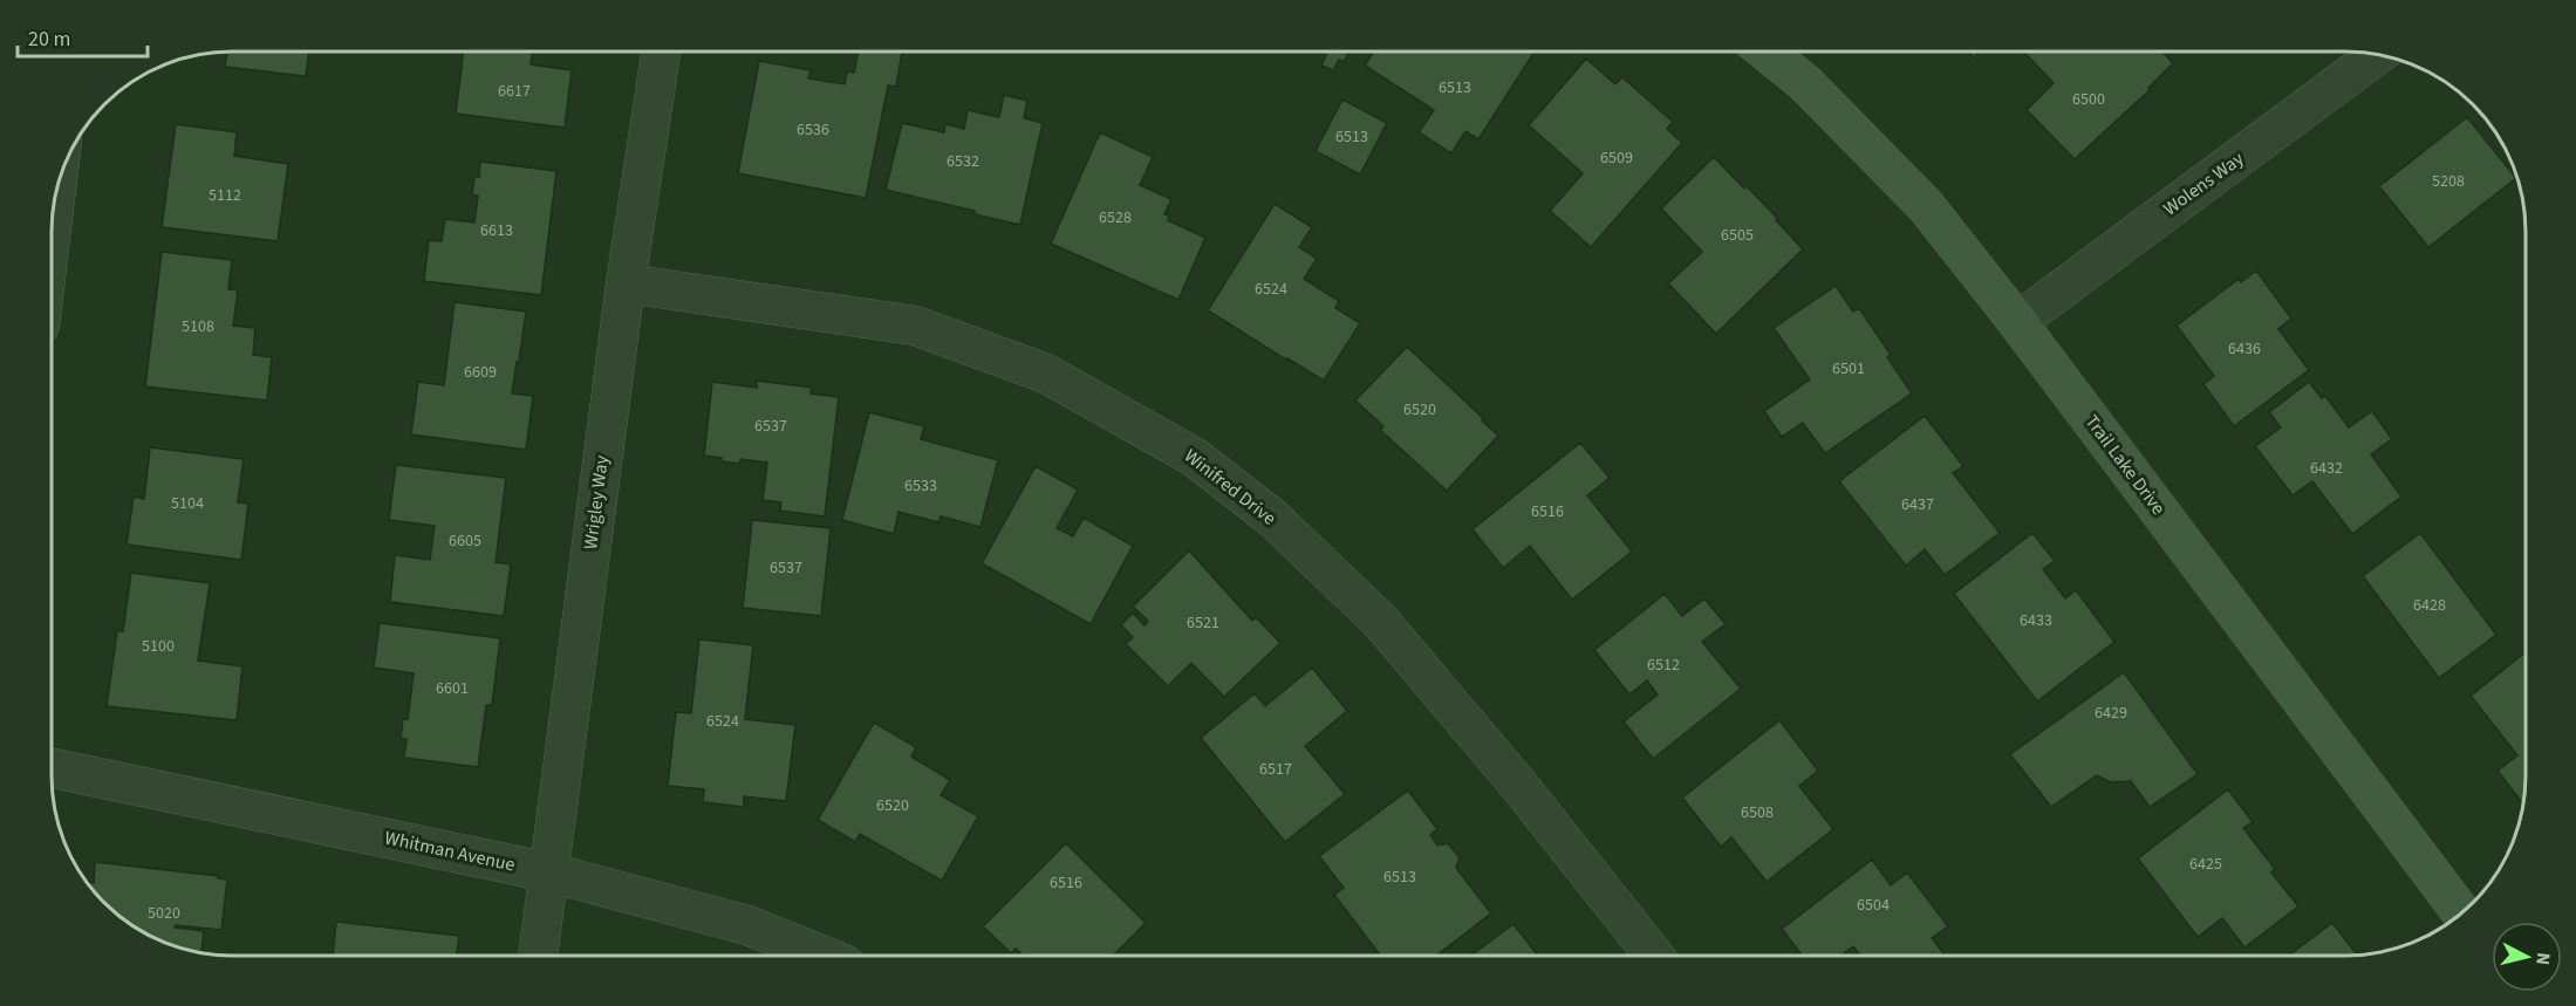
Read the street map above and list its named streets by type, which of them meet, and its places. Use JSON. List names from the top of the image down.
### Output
{
  "streets": {
    "street": [
      "Wolens Way",
      "Trail Lake Drive",
      "Winifred Drive",
      "Wrigley Way",
      "Whitman Avenue"
    ]
  },
  "crossings": [
    ["Wolens Way", "Trail Lake Drive"],
    ["Winifred Drive", "Wrigley Way"],
    ["Wrigley Way", "Whitman Avenue"]
  ],
  "house_numbers": [
    "6513",
    "6617",
    "6500",
    "6536",
    "6513",
    "6509",
    "6532",
    "5208",
    "5112",
    "6528",
    "6613",
    "6505",
    "6524",
    "5108",
    "6436",
    "6501",
    "6609",
    "6520",
    "6537",
    "6432",
    "6533",
    "5104",
    "6437",
    "6516",
    "6605",
    "6537",
    "6428",
    "6433",
    "6521",
    "5100",
    "6512",
    "6601",
    "6429",
    "6524",
    "6517",
    "6520",
    "6508",
    "6425",
    "6513",
    "6516",
    "6504",
    "5020"
  ],
  "scale_bar": "20 m",
  "north": "right"
}
